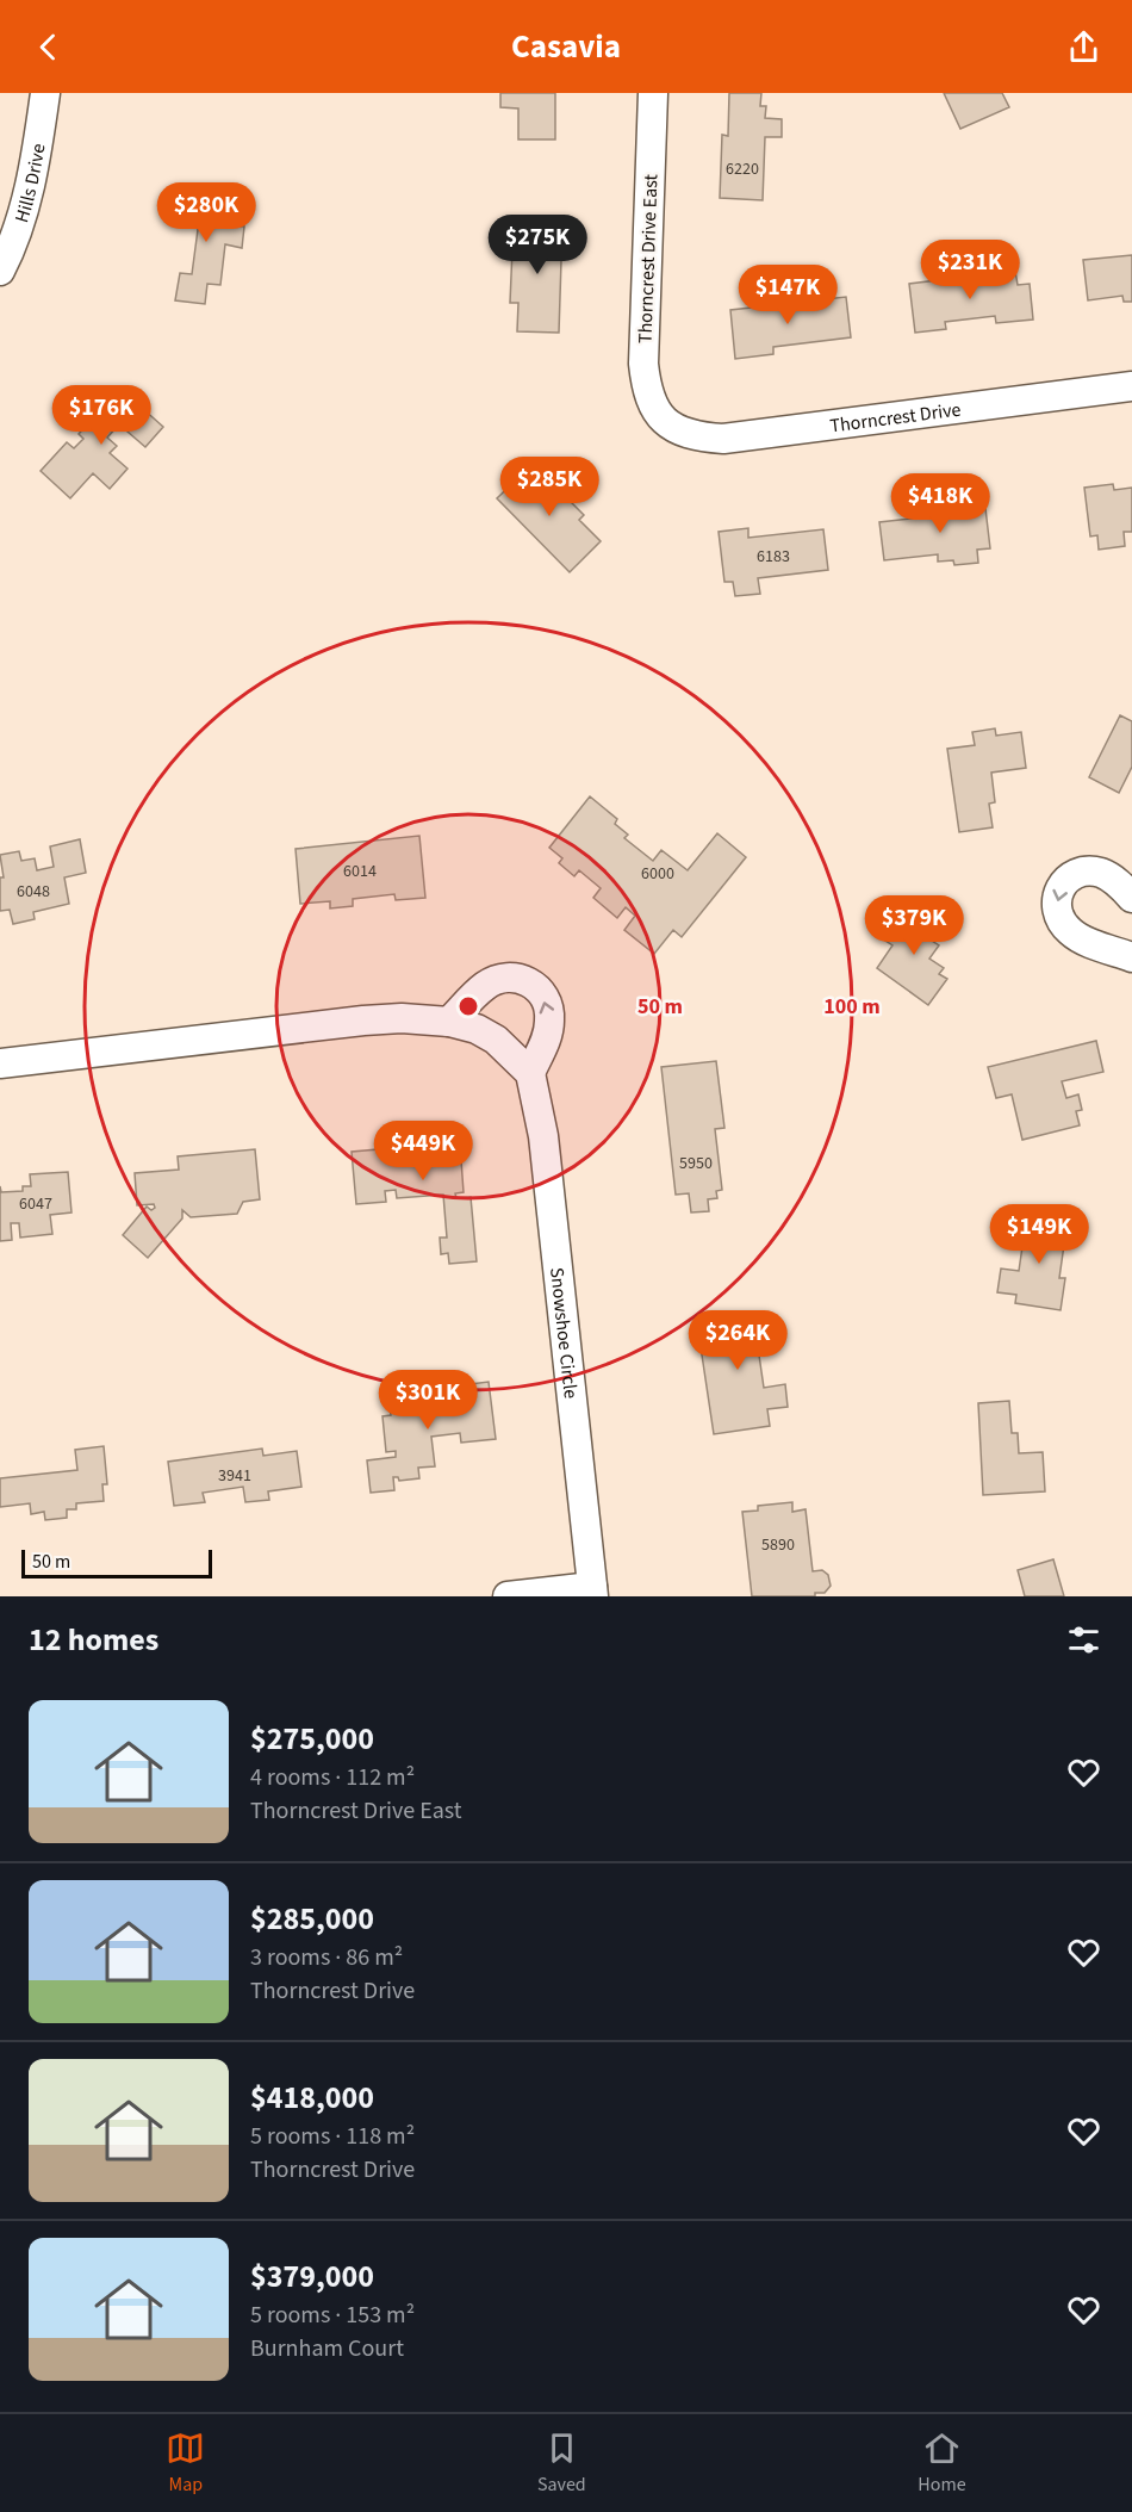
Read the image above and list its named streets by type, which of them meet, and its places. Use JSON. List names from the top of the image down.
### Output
{
  "streets": {
    "street": [
      "Hills Drive",
      "Thorncrest Drive East",
      "Thorncrest Drive",
      "Snowshoe Circle"
    ]
  },
  "crossings": [
    ["Thorncrest Drive East", "Thorncrest Drive"]
  ],
  "house_numbers": [
    "6220",
    "6183",
    "6014",
    "6000",
    "6048",
    "5950",
    "6047",
    "3941",
    "5890"
  ],
  "scale_bar": "50 m",
  "page": {
    "header": "Casavia",
    "price": [
      "$280K",
      "$275K",
      "$231K",
      "$147K",
      "$176K",
      "$285K",
      "$418K",
      "$379K",
      "$449K",
      "$149K",
      "$264K",
      "$301K"
    ],
    "scale": "50 m",
    "heading": "12 homes",
    "list": [
      {
        "name": "$275,000",
        "note": "4 rooms · 112 m² · Thorncrest Drive East"
      },
      {
        "name": "$285,000",
        "note": "3 rooms · 86 m² · Thorncrest Drive"
      },
      {
        "name": "$418,000",
        "note": "5 rooms · 118 m² · Thorncrest Drive"
      },
      {
        "name": "$379,000",
        "note": "5 rooms · 153 m² · Burnham Court"
      }
    ],
    "tabs": ["Map", "Saved", "Home"]
  },
  "rings": ["50 m", "100 m"]
}
